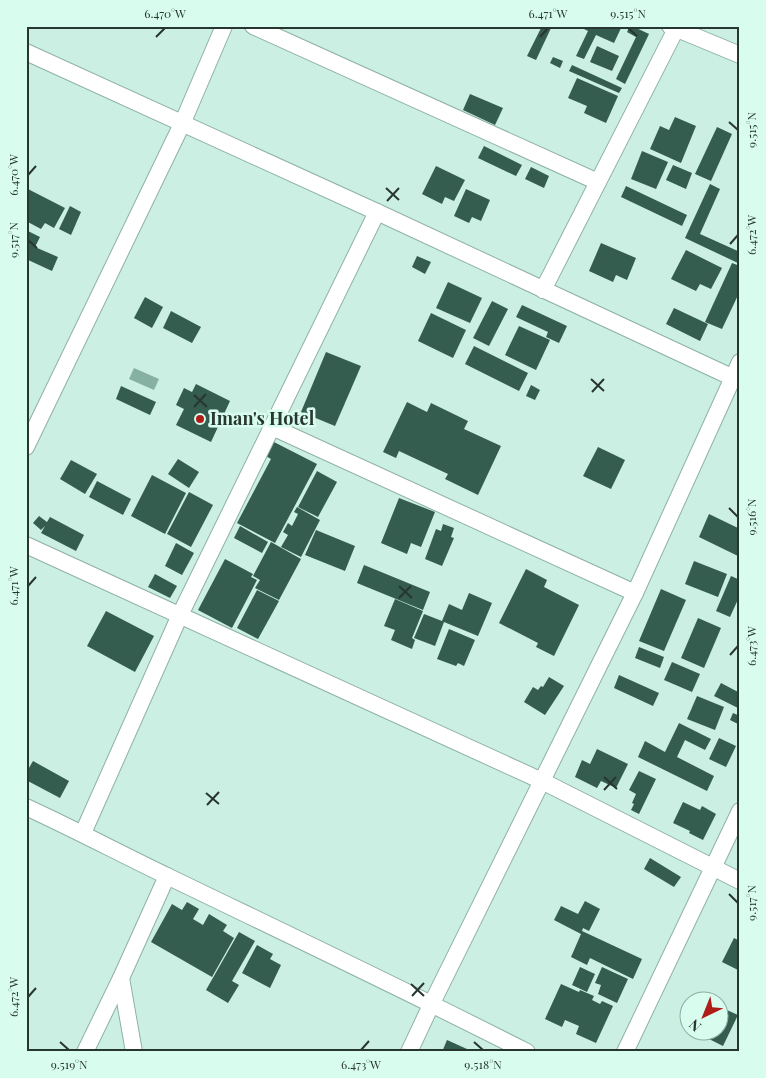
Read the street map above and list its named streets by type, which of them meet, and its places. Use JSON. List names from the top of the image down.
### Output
{
  "places": ["Iman's Hotel"],
  "north": "bottom left",
  "coordinates": [
    "6.470°W",
    "6.471°W",
    "9.515°N",
    "6.472°W",
    "9.517°N",
    "9.516°N",
    "6.473°W",
    "9.519°N",
    "9.518°N"
  ]
}
